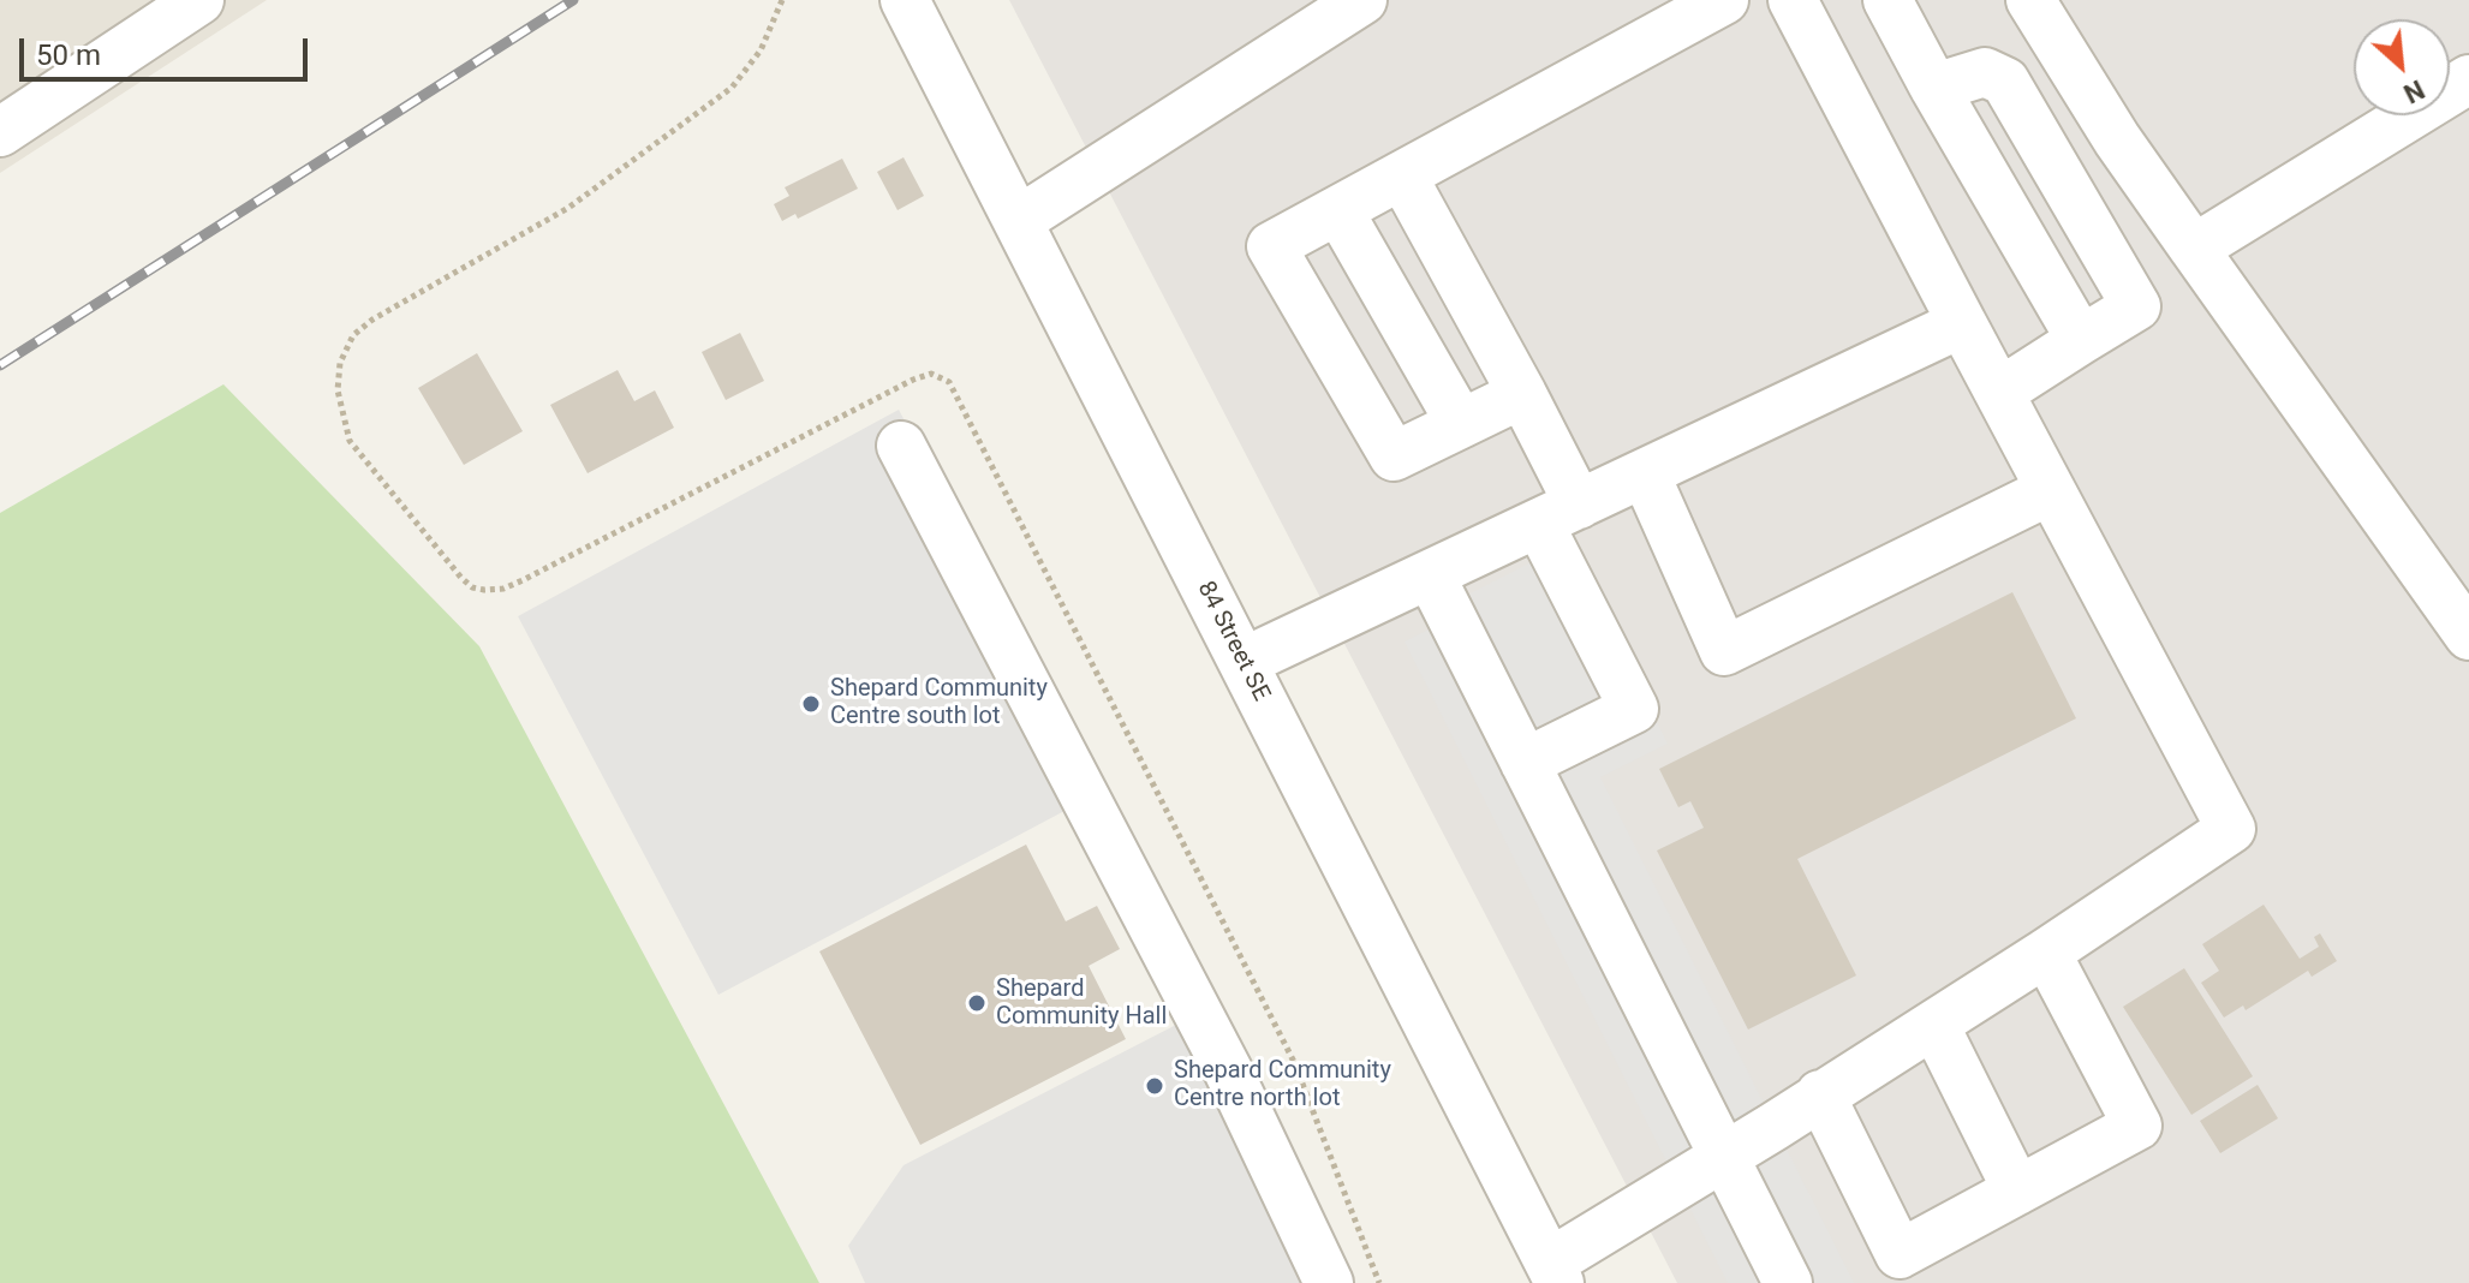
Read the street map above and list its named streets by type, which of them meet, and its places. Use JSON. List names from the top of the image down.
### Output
{
  "streets": {
    "street": ["84 Street SE"]
  },
  "places": ["Shepard Community Centre south lot", "Shepard Community Hall", "Shepard Community Centre north lot"],
  "scale_bar": "50 m",
  "north": "bottom right"
}
